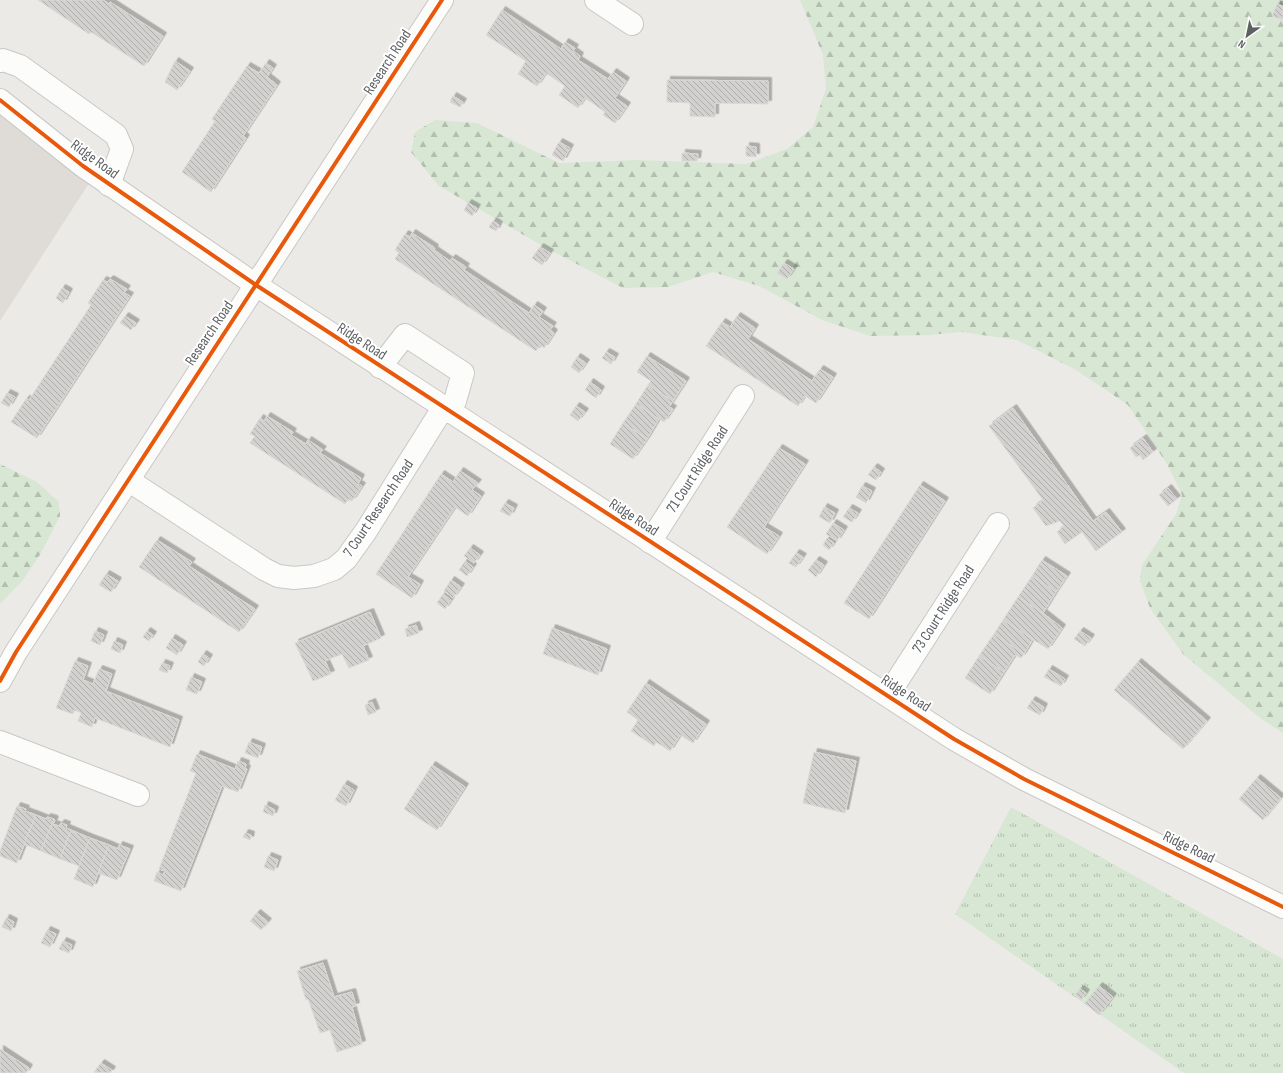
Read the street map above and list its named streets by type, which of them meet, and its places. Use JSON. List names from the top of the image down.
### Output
{
  "streets": {
    "street": [
      "Research Road",
      "Ridge Road",
      "71 Court Ridge Road",
      "7 Court Research Road",
      "73 Court Ridge Road"
    ]
  },
  "crossings": [
    ["Research Road", "Ridge Road"],
    ["Research Road", "7 Court Research Road"],
    ["Ridge Road", "71 Court Ridge Road"],
    ["Ridge Road", "7 Court Research Road"],
    ["Ridge Road", "73 Court Ridge Road"]
  ],
  "north": "bottom left"
}
